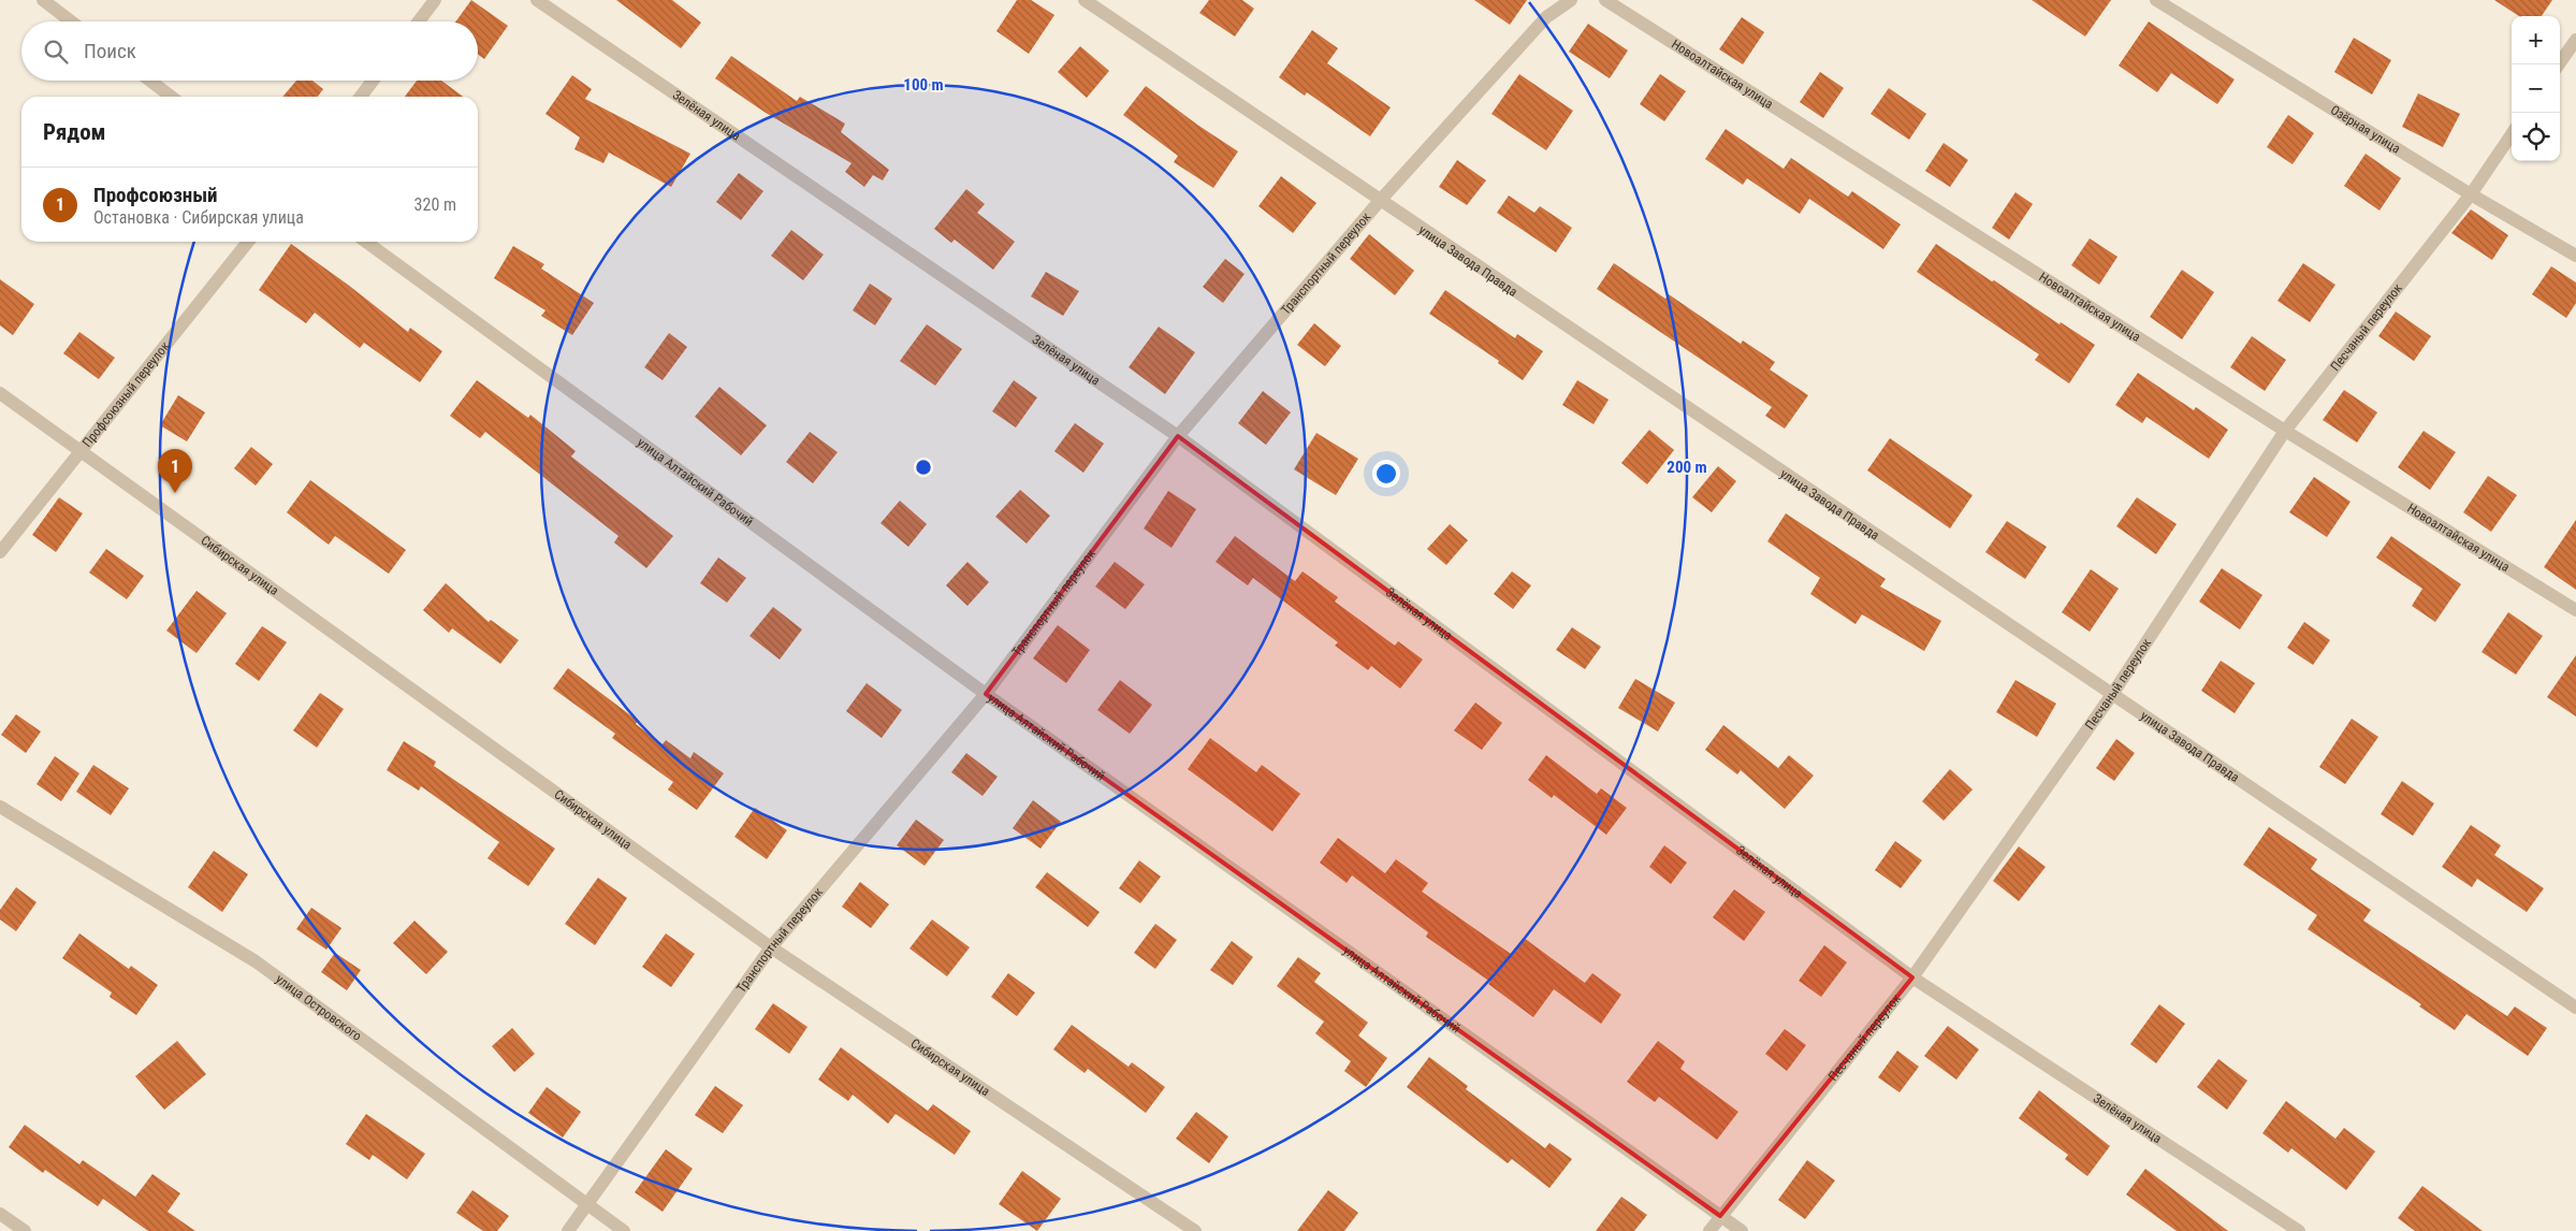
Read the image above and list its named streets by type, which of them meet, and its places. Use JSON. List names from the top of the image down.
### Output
{
  "streets": {
    "street": [
      "Новоалтайская улица",
      "Зелёная улица",
      "Озёрная улица",
      "улица Завода Правда",
      "Транспортный переулок",
      "Песчаный переулок",
      "Профсоюзный переулок",
      "улица Алтайский Рабочий",
      "Сибирская улица",
      "улица Островского"
    ]
  },
  "crossings": [
    ["Новоалтайская улица", "Песчаный переулок"],
    ["Зелёная улица", "Транспортный переулок"],
    ["Зелёная улица", "Песчаный переулок"],
    ["Озёрная улица", "Песчаный переулок"],
    ["улица Завода Правда", "Транспортный переулок"],
    ["улица Завода Правда", "Песчаный переулок"],
    ["Транспортный переулок", "улица Алтайский Рабочий"],
    ["Транспортный переулок", "Сибирская улица"],
    ["Транспортный переулок", "улица Островского"],
    ["Песчаный переулок", "улица Алтайский Рабочий"],
    ["Профсоюзный переулок", "Сибирская улица"]
  ],
  "page": {
    "map_buttons": ["+", "−"],
    "search": "Поиск",
    "heading": "Рядом",
    "list": [
      {
        "mark": "1",
        "name": "Профсоюзный",
        "note": "Остановка · Сибирская улица",
        "value": "320 m"
      }
    ],
    "pins": "1"
  },
  "rings": ["100 m", "200 m"]
}
